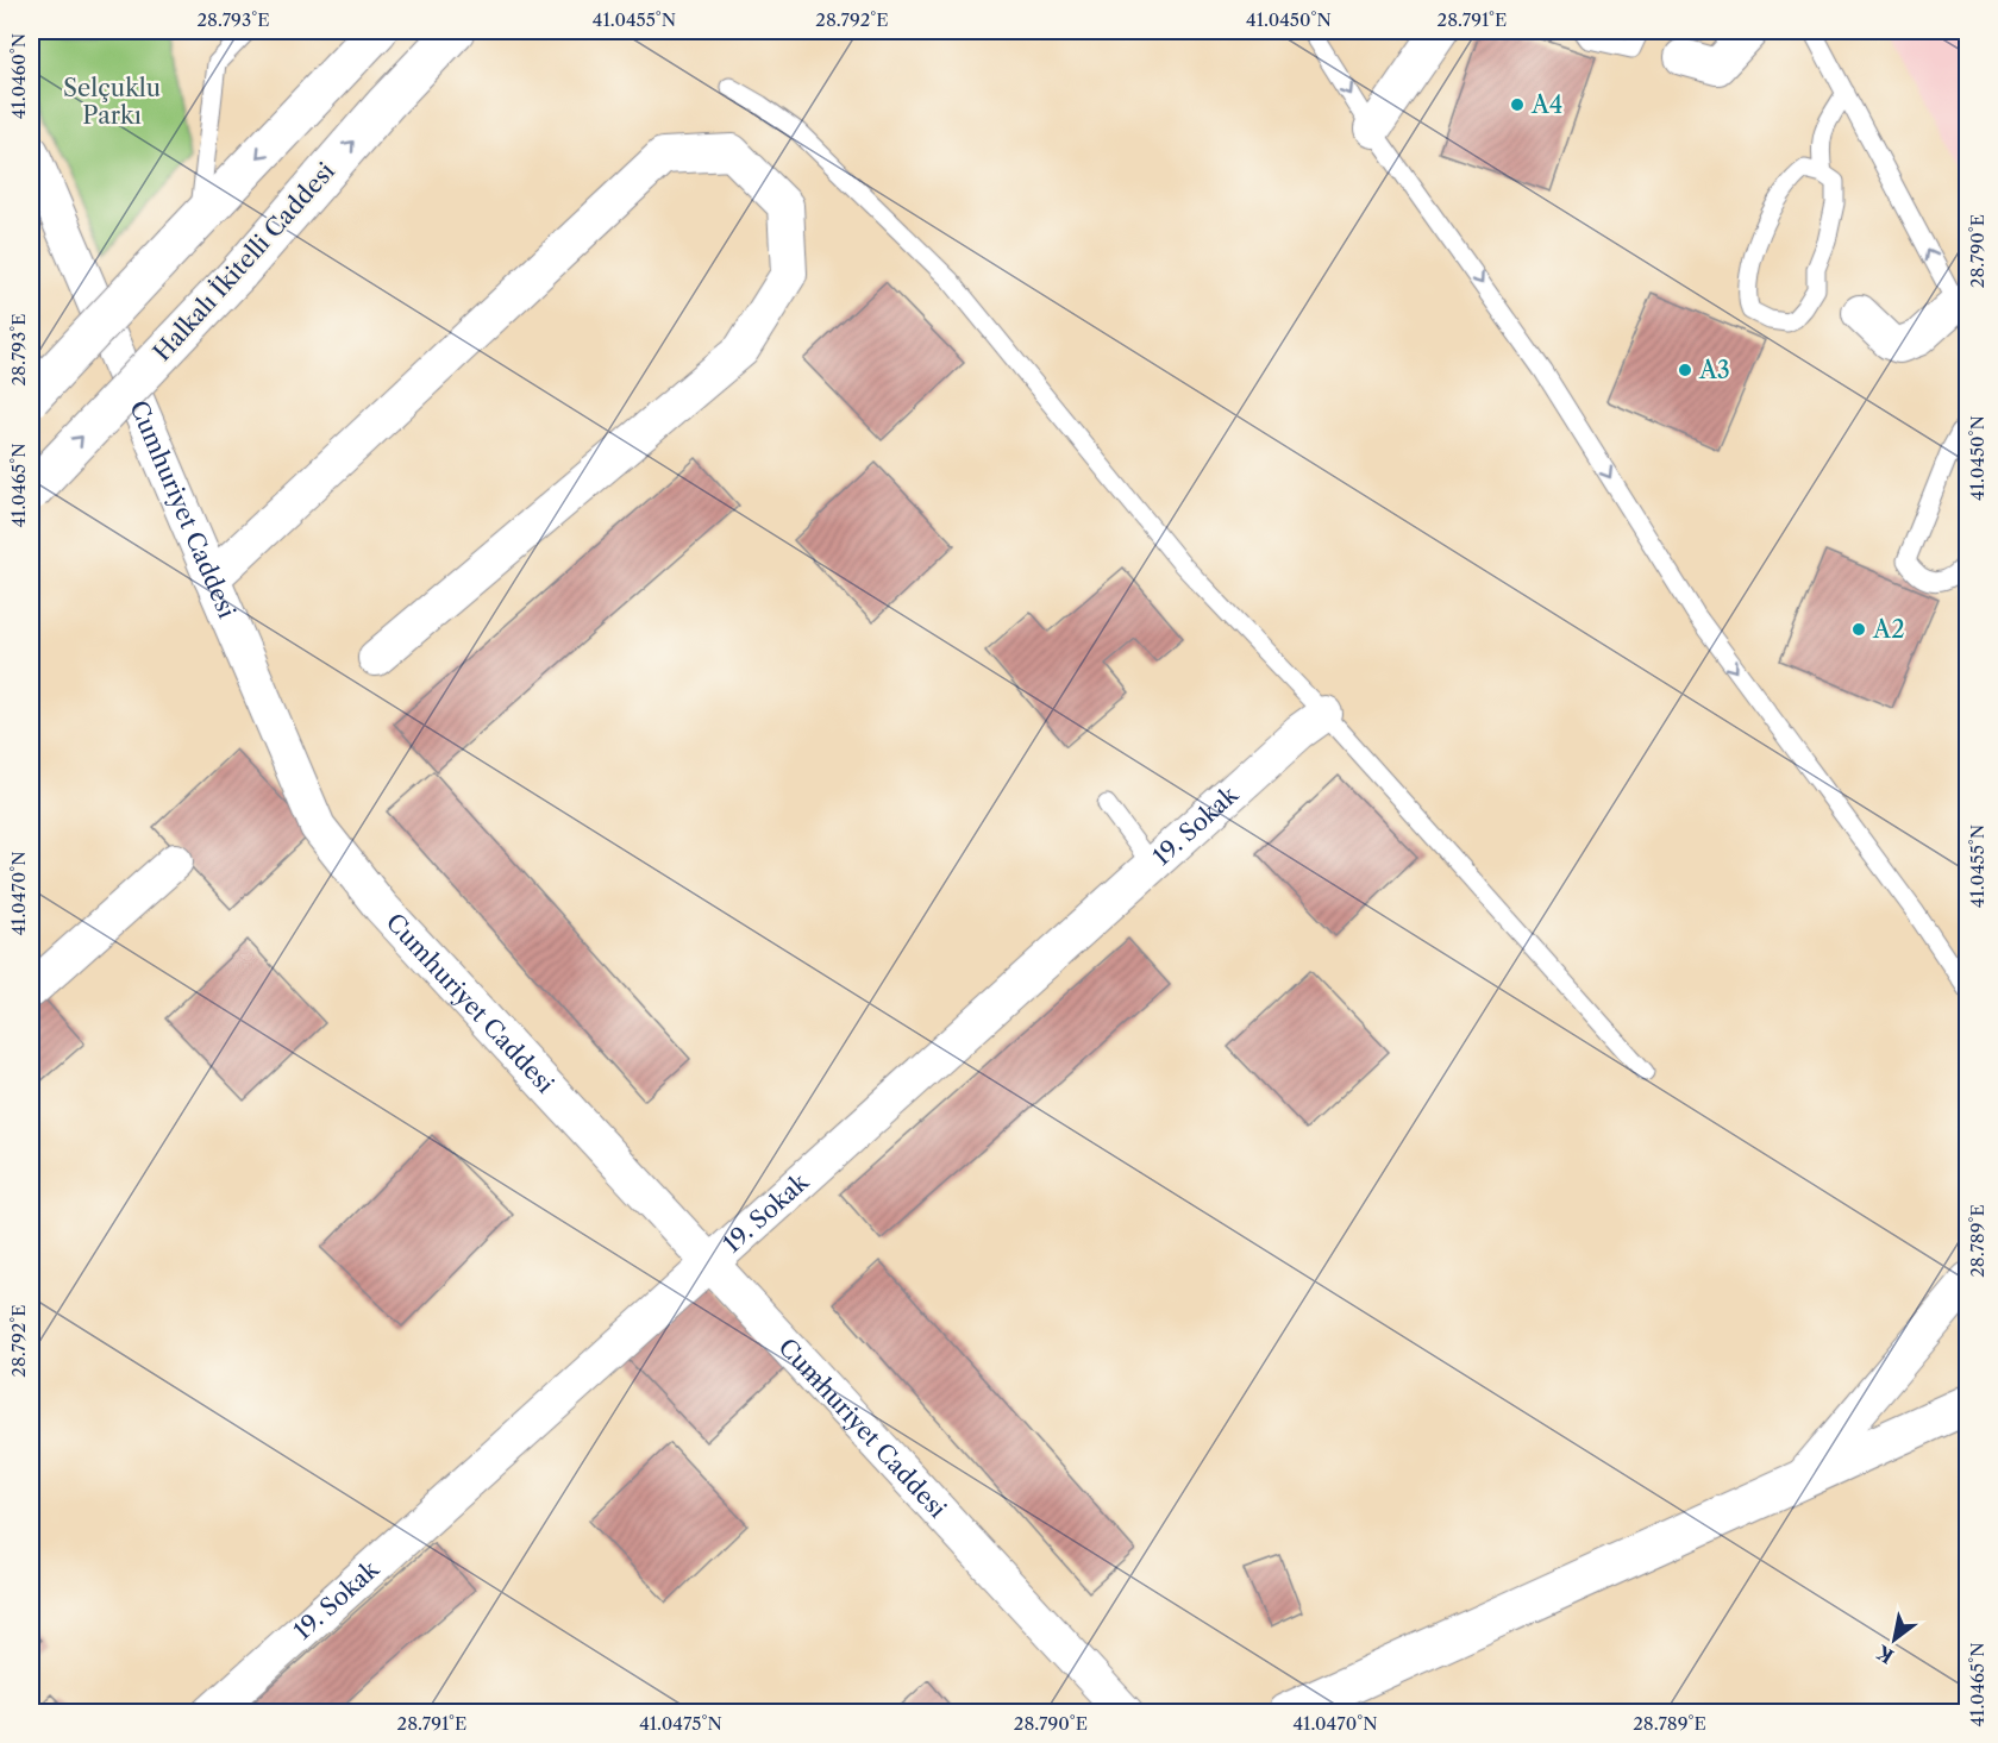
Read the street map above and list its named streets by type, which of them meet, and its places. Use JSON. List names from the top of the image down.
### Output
{
  "streets": {
    "main road": ["Halkalı İkitelli Caddesi"],
    "street": ["Cumhuriyet Caddesi", "19. Sokak"]
  },
  "crossings": [
    ["Cumhuriyet Caddesi", "19. Sokak"]
  ],
  "parks": ["Selçuklu Parkı"],
  "places": ["A4", "A3", "A2"],
  "north": "bottom left",
  "coordinates": [
    "28.793°E",
    "41.0455°N",
    "28.792°E",
    "41.0450°N",
    "28.791°E",
    "41.0460°N",
    "28.790°E",
    "41.0465°N",
    "41.0470°N",
    "28.789°E",
    "41.0475°N"
  ]
}
